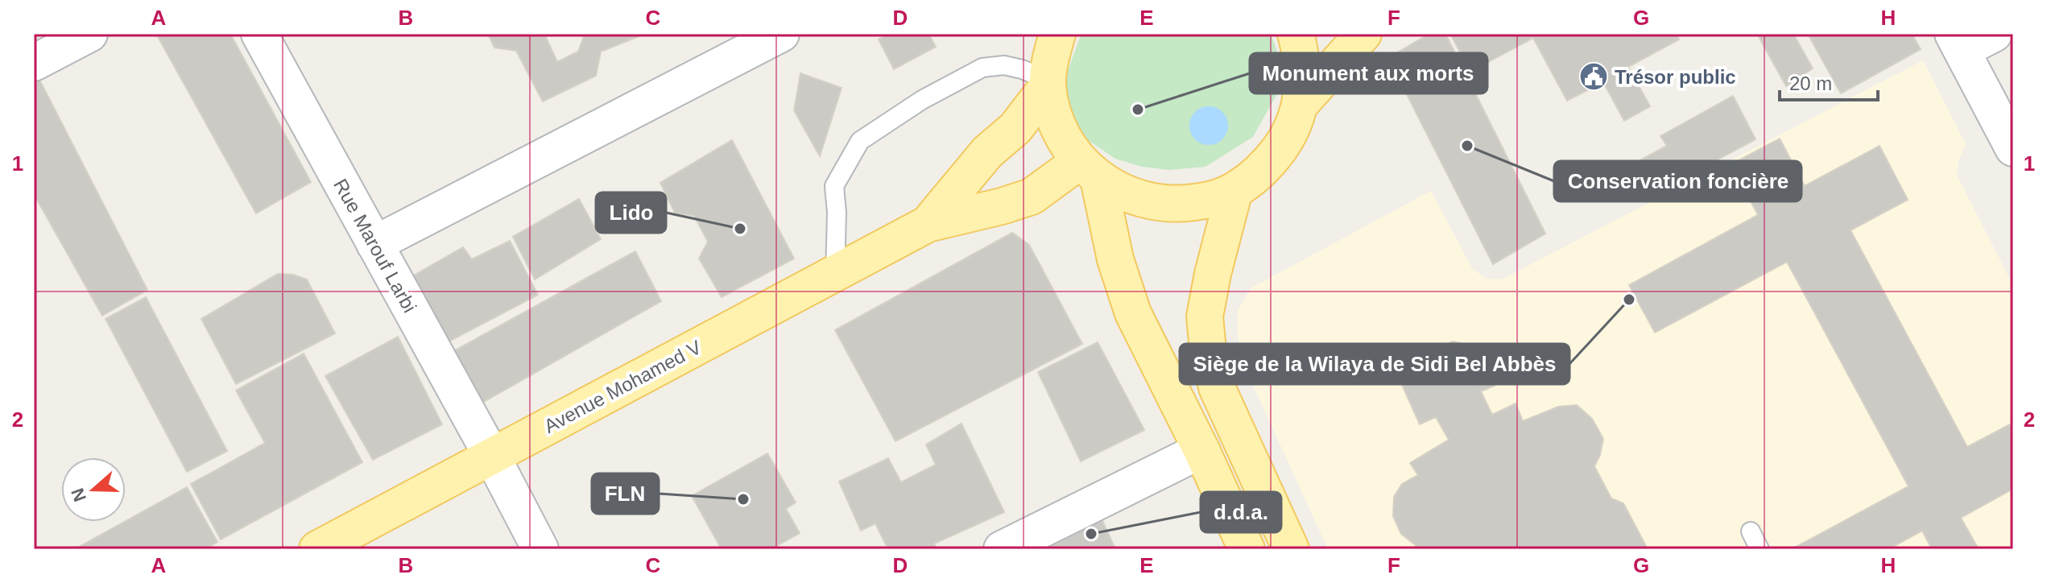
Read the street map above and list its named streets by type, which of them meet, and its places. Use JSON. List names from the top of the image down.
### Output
{
  "streets": {
    "main road": ["Avenue Mohamed V"],
    "street": ["Rue Marouf Larbi"]
  },
  "crossings": [
    ["Rue Marouf Larbi", "Avenue Mohamed V"]
  ],
  "places": {
    "public building": ["Trésor public"],
    "other": [
      "Monument aux morts",
      "Conservation foncière",
      "Lido",
      "Siège de la Wilaya de Sidi Bel Abbès",
      "FLN",
      "d.d.a."
    ]
  },
  "scale_bar": "20 m",
  "north": "left",
  "grid": {
    "columns": [
      "A",
      "B",
      "C",
      "D",
      "E",
      "F",
      "G",
      "H"
    ],
    "rows": ["1", "2"]
  }
}
